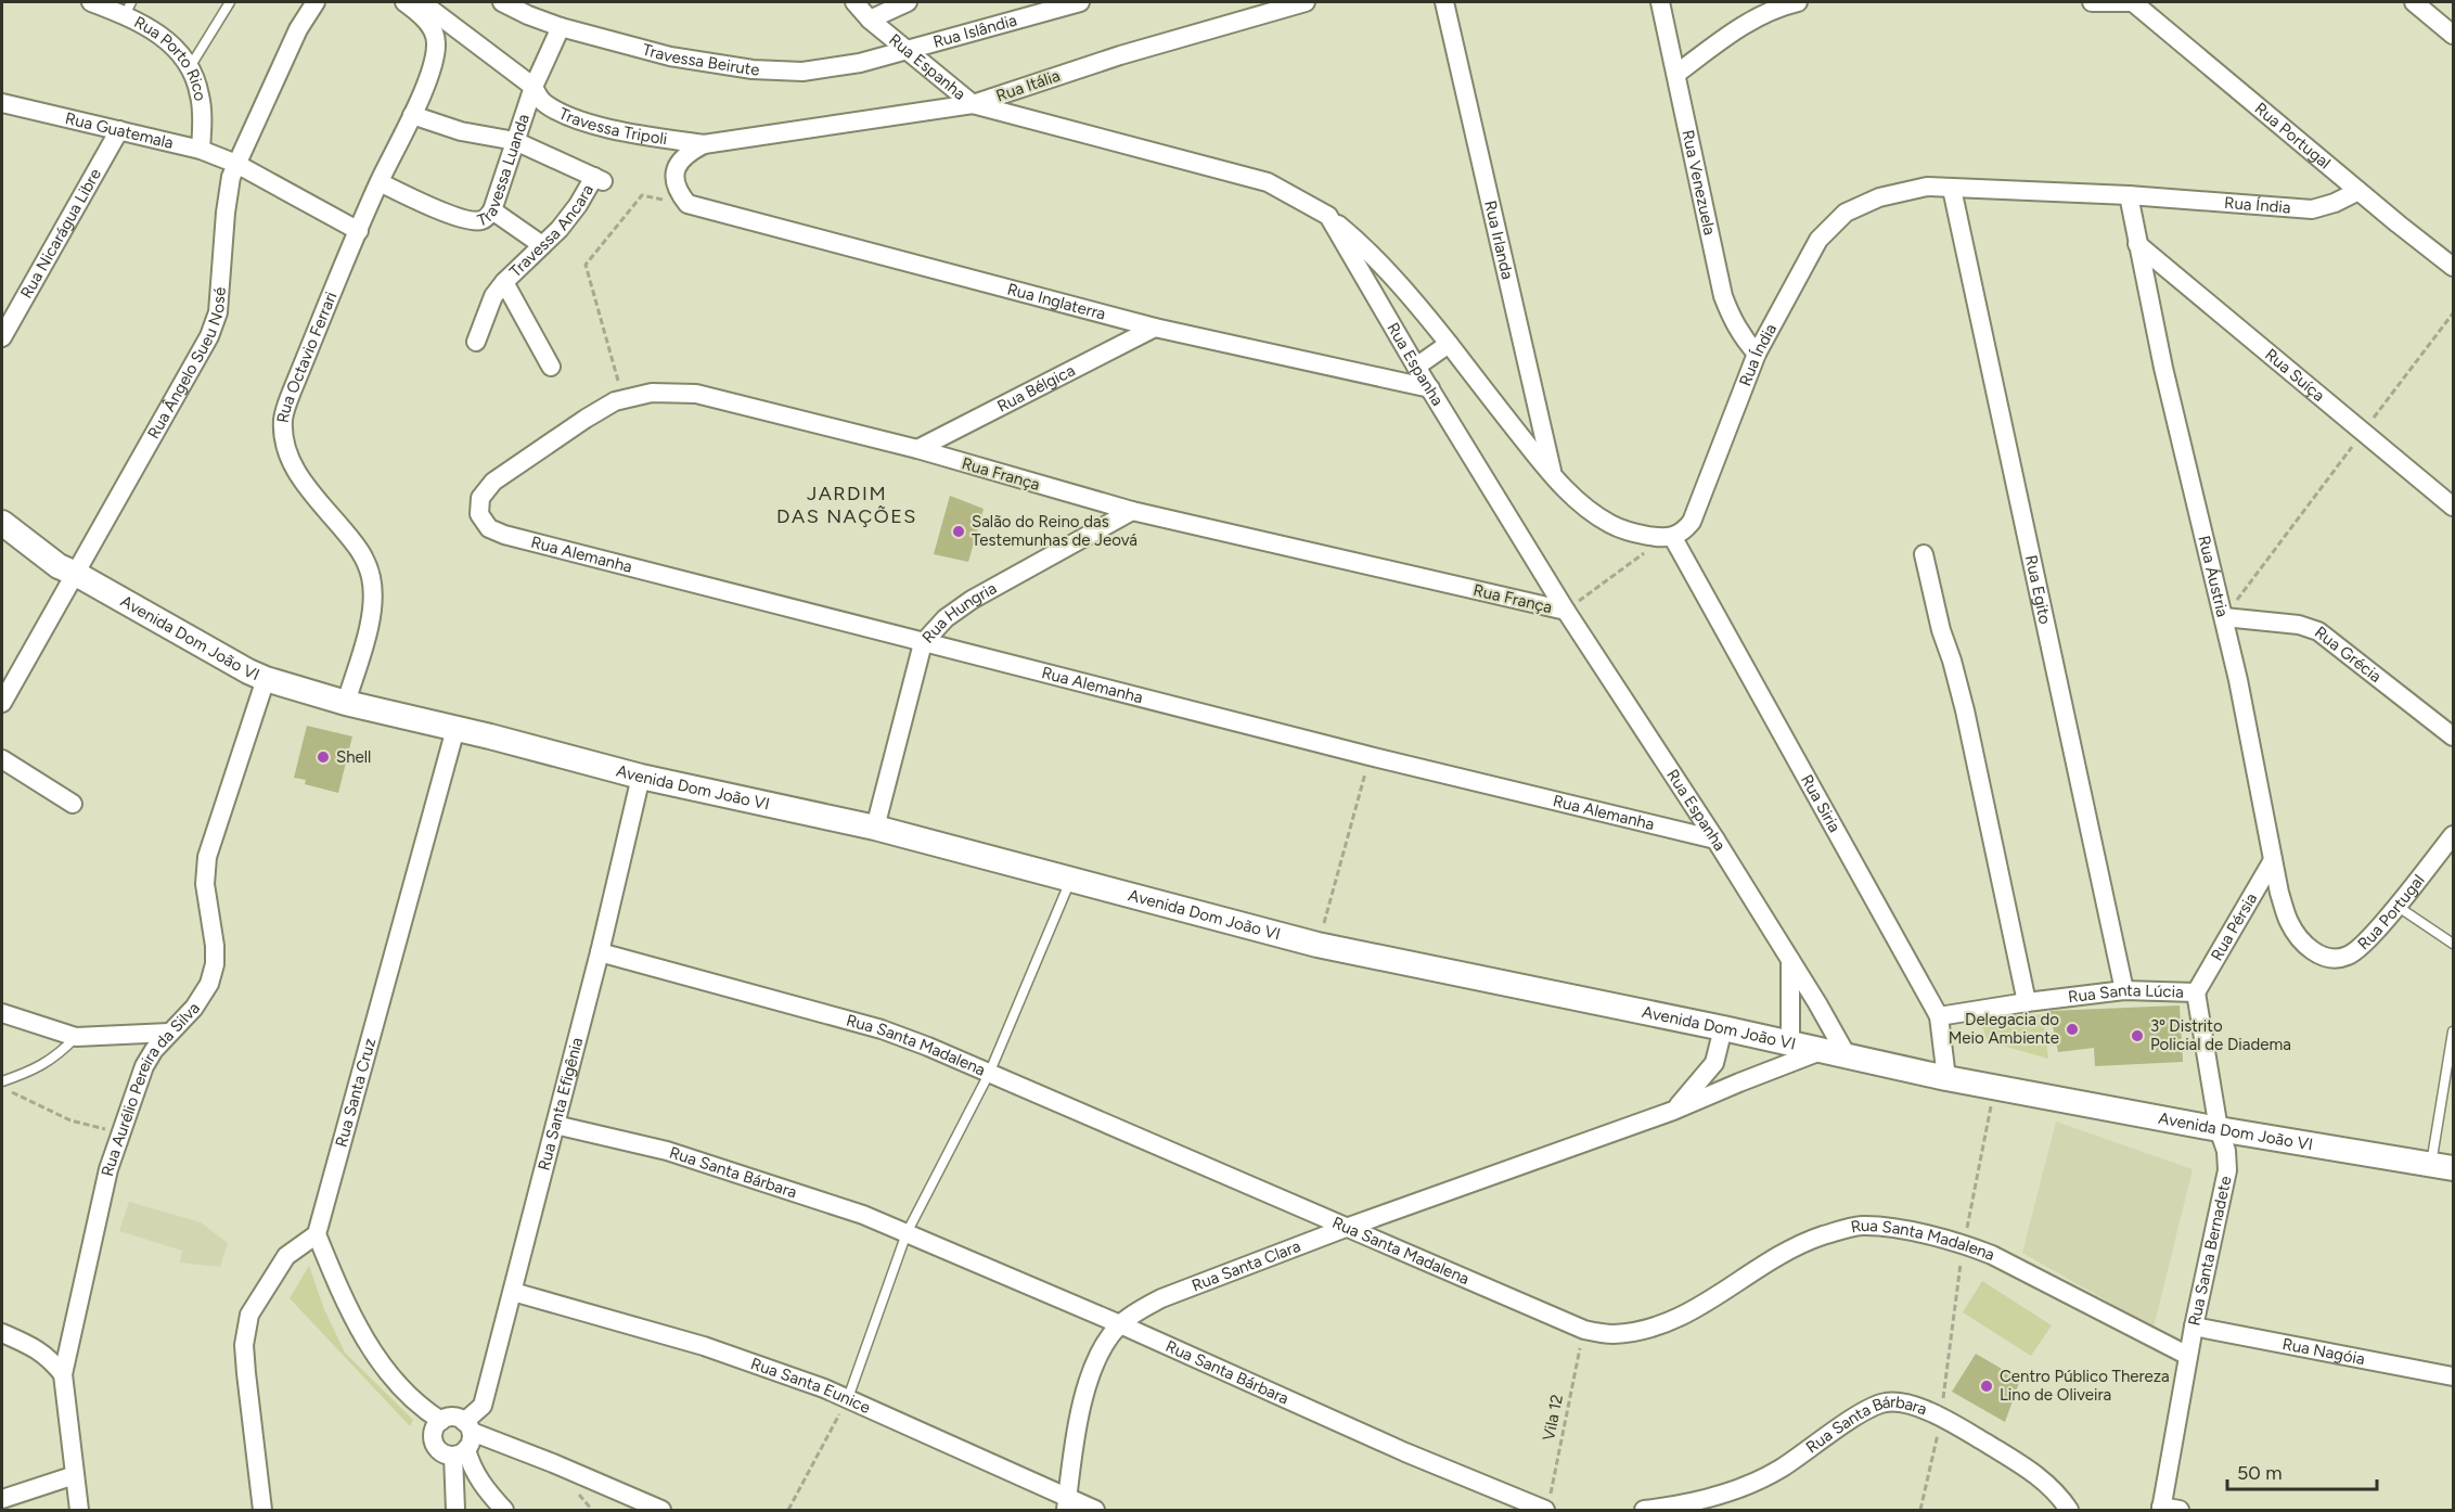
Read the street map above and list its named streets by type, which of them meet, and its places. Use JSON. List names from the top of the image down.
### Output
{
  "streets": {
    "street": [
      "Rua Islândia",
      "Travessa Beirute",
      "Rua Porto Rico",
      "Rua Espanha",
      "Rua Itália",
      "Travessa Tripoli",
      "Rua Guatemala",
      "Rua Portugal",
      "Travessa Luanda",
      "Rua Venezuela",
      "Rua Índia",
      "Travessa Ancara",
      "Rua Nicarágua Libre",
      "Rua Irlanda",
      "Rua Inglaterra",
      "Rua Octavio Ferrari",
      "Rua Ângelo Sueu Nosé",
      "Rua Suíça",
      "Rua Bélgica",
      "Rua França",
      "Rua Alemanha",
      "Rua Áustria",
      "Rua Egito",
      "Rua Hungria",
      "Avenida Dom João VI",
      "Rua Grécia",
      "Rua Siria",
      "Rua Pérsia",
      "Rua Santa Lúcia",
      "Rua Santa Madalena",
      "Rua Aurélio Pereira da Silva",
      "Rua Santa Cruz",
      "Rua Santa Efigênia",
      "Rua Santa Bárbara",
      "Rua Santa Bernadete",
      "Rua Santa Clara",
      "Rua Nagóia",
      "Rua Santa Eunice"
    ],
    "path": ["Vila 12"]
  },
  "crossings": [
    ["Rua Islândia", "Travessa Beirute"],
    ["Rua Islândia", "Rua Espanha"],
    ["Travessa Beirute", "Rua Espanha"],
    ["Travessa Beirute", "Travessa Luanda"],
    ["Rua Porto Rico", "Rua Guatemala"],
    ["Rua Espanha", "Rua Itália"],
    ["Rua Espanha", "Rua Inglaterra"],
    ["Rua Espanha", "Rua França"],
    ["Rua Espanha", "Rua Alemanha"],
    ["Rua Espanha", "Avenida Dom João VI"],
    ["Rua Itália", "Travessa Tripoli"],
    ["Rua Itália", "Rua Inglaterra"],
    ["Travessa Tripoli", "Travessa Luanda"],
    ["Travessa Tripoli", "Rua Octavio Ferrari"],
    ["Rua Guatemala", "Rua Nicarágua Libre"],
    ["Rua Guatemala", "Rua Octavio Ferrari"],
    ["Rua Guatemala", "Rua Ângelo Sueu Nosé"],
    ["Rua Portugal", "Rua Índia"],
    ["Rua Portugal", "Rua Áustria"],
    ["Travessa Luanda", "Travessa Ancara"],
    ["Travessa Luanda", "Rua Octavio Ferrari"],
    ["Rua Venezuela", "Rua Índia"],
    ["Rua Índia", "Rua Áustria"],
    ["Rua Índia", "Rua Egito"],
    ["Rua Índia", "Rua Siria"],
    ["Rua Inglaterra", "Rua Bélgica"],
    ["Rua Octavio Ferrari", "Avenida Dom João VI"],
    ["Rua Ângelo Sueu Nosé", "Avenida Dom João VI"],
    ["Rua Suíça", "Rua Áustria"],
    ["Rua Bélgica", "Rua França"],
    ["Rua França", "Rua Alemanha"],
    ["Rua França", "Rua Hungria"],
    ["Rua Alemanha", "Rua Hungria"],
    ["Rua Áustria", "Rua Grécia"],
    ["Rua Áustria", "Rua Pérsia"],
    ["Rua Egito", "Rua Santa Lúcia"],
    ["Rua Hungria", "Avenida Dom João VI"],
    ["Avenida Dom João VI", "Rua Siria"],
    ["Avenida Dom João VI", "Rua Aurélio Pereira da Silva"],
    ["Avenida Dom João VI", "Rua Santa Cruz"],
    ["Avenida Dom João VI", "Rua Santa Efigênia"],
    ["Avenida Dom João VI", "Rua Santa Bernadete"],
    ["Avenida Dom João VI", "Rua Santa Clara"],
    ["Rua Siria", "Rua Santa Lúcia"],
    ["Rua Pérsia", "Rua Santa Lúcia"],
    ["Rua Pérsia", "Rua Santa Bernadete"],
    ["Rua Santa Lúcia", "Rua Santa Bernadete"],
    ["Rua Santa Madalena", "Rua Santa Efigênia"],
    ["Rua Santa Madalena", "Rua Santa Bernadete"],
    ["Rua Santa Madalena", "Rua Santa Clara"],
    ["Rua Santa Madalena", "Vila 12"],
    ["Rua Santa Efigênia", "Rua Santa Bárbara"],
    ["Rua Santa Efigênia", "Rua Santa Eunice"],
    ["Rua Santa Bárbara", "Rua Santa Clara"],
    ["Rua Santa Bárbara", "Vila 12"],
    ["Rua Santa Bernadete", "Rua Nagóia"],
    ["Rua Santa Clara", "Rua Santa Eunice"]
  ],
  "districts": ["JARDIM DAS NAÇÕES"],
  "places": [
    "Salão do Reino das Testemunhas de Jeová",
    "Shell",
    "Delegacia do Meio Ambiente",
    "3º Distrito Policial de Diadema",
    "Centro Público Thereza Lino de Oliveira"
  ],
  "scale_bar": "50 m"
}
